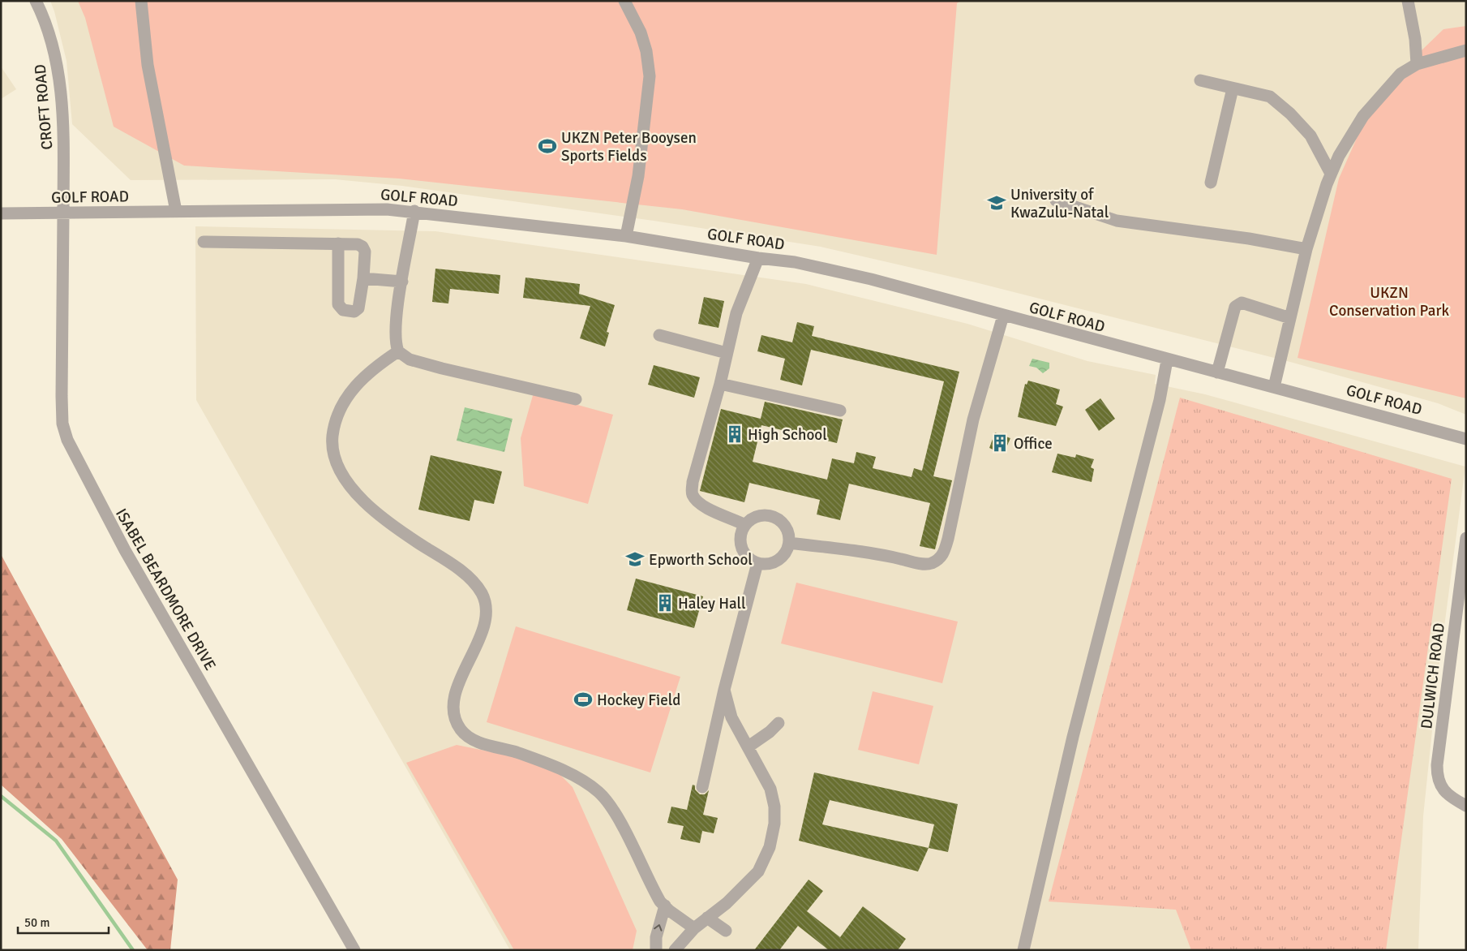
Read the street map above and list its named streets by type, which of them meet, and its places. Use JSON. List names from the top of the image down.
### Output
{
  "streets": {
    "street": [
      "CROFT ROAD",
      "GOLF ROAD",
      "ISABEL BEARDMORE DRIVE",
      "DULWICH ROAD"
    ]
  },
  "crossings": [
    ["CROFT ROAD", "GOLF ROAD"],
    ["CROFT ROAD", "ISABEL BEARDMORE DRIVE"],
    ["GOLF ROAD", "ISABEL BEARDMORE DRIVE"]
  ],
  "parks": ["UKZN Conservation Park"],
  "places": {
    "sports": ["UKZN Peter Booysen Sports Fields", "Hockey Field"],
    "school or university": ["University of KwaZulu-Natal", "Epworth School"],
    "building": ["High School", "Office", "Haley Hall"]
  },
  "scale_bar": "50 m"
}
